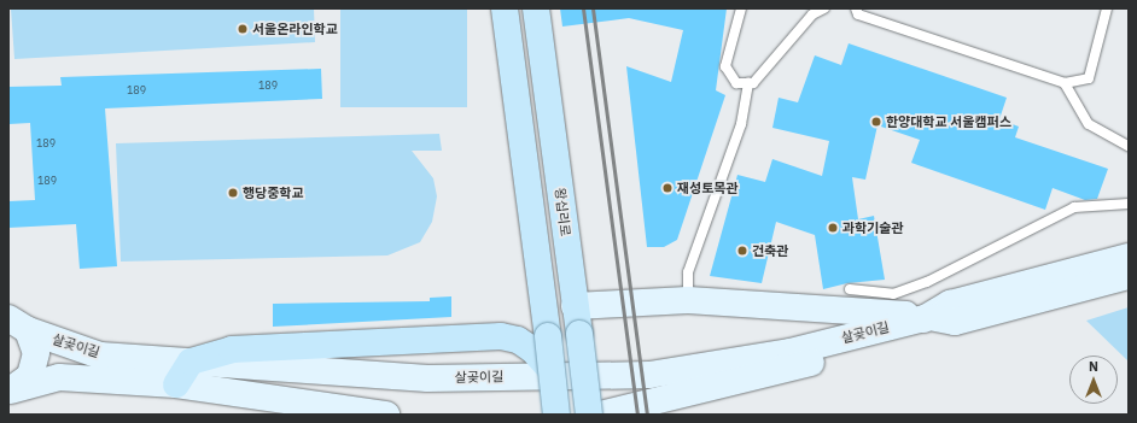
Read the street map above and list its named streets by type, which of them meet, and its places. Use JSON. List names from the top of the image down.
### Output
{
  "streets": {
    "main road": ["왕십리로", "살곶이길"]
  },
  "places": [
    "서울온라인학교",
    "한양대학교 서울캠퍼스",
    "재성토목관",
    "행당중학교",
    "과학기술관",
    "건축관"
  ],
  "house_numbers": [
    "189",
    "189",
    "189",
    "189"
  ],
  "north": "top"
}
